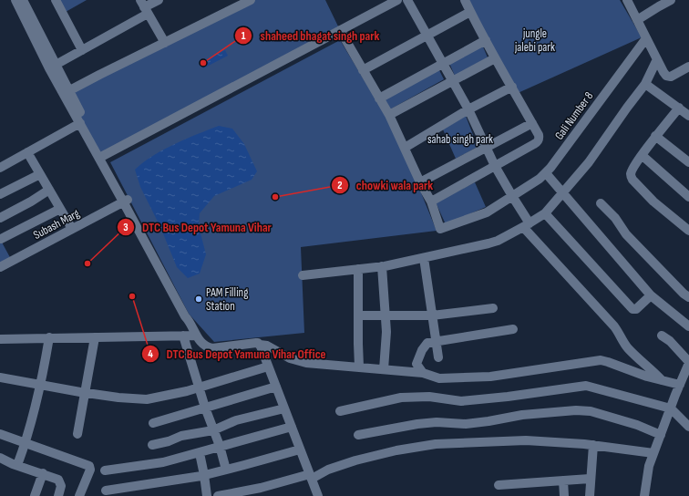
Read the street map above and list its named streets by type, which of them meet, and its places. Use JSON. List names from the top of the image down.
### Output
{
  "streets": {
    "street": ["Gali Number 8", "Subash Marg"]
  },
  "parks": ["jungle jalebi park", "sahab singh park"],
  "places": [
    "shaheed bhagat singh park",
    "chowki wala park",
    "DTC Bus Depot Yamuna Vihar",
    "DTC Bus Depot Yamuna Vihar Office",
    "PAM Filling Station"
  ]
}
